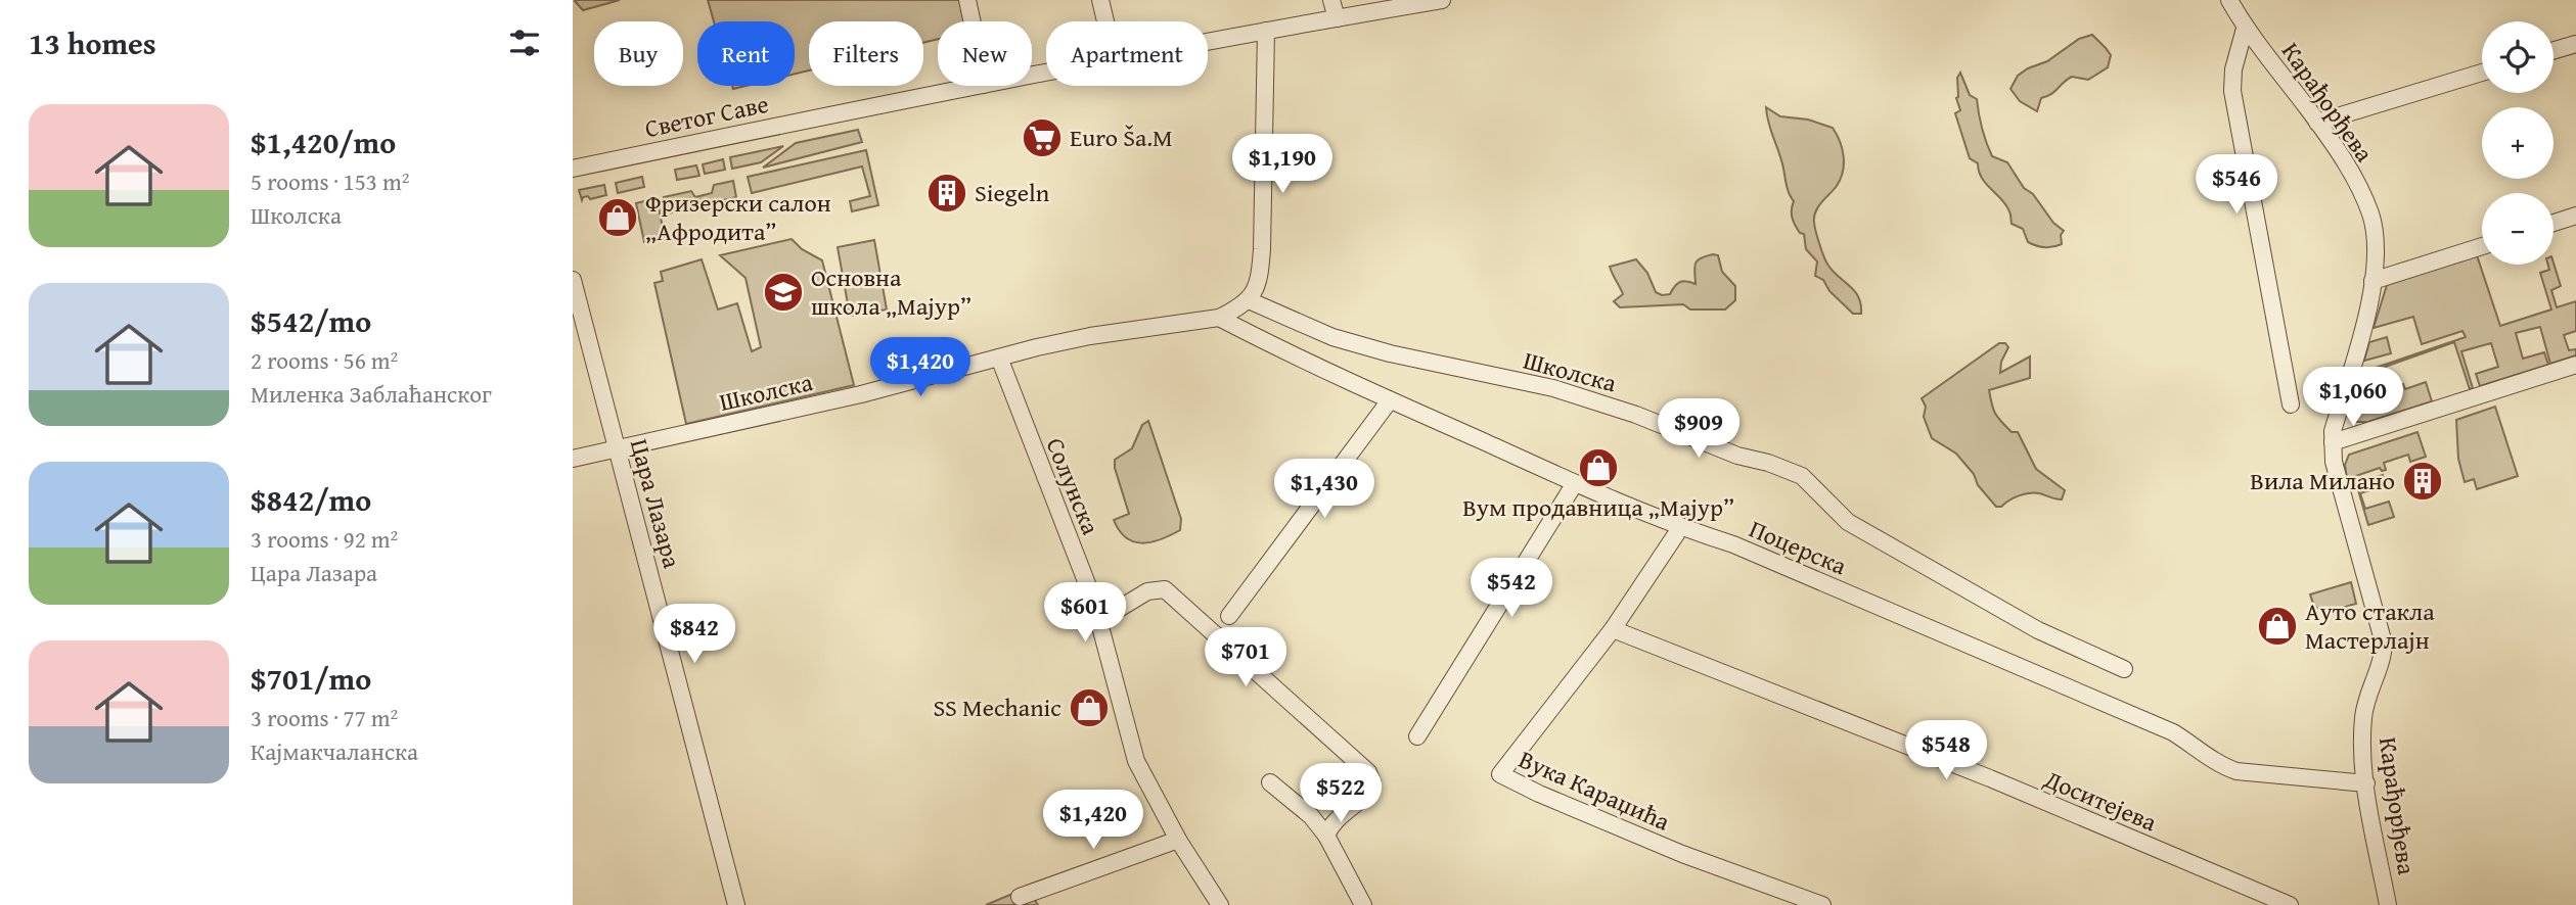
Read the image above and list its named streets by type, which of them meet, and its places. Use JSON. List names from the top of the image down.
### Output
{
  "streets": {
    "street": [
      "Карађорђева",
      "Светог Саве",
      "Школска",
      "Солунска",
      "Цара Лазара",
      "Поцерска",
      "Вука Караџића",
      "Доситејева"
    ]
  },
  "crossings": [
    ["Карађорђева", "Поцерска"],
    ["Школска", "Солунска"],
    ["Школска", "Цара Лазара"],
    ["Школска", "Поцерска"],
    ["Поцерска", "Вука Караџића"],
    ["Вука Караџића", "Доситејева"]
  ],
  "places": {
    "supermarket": ["Euro Ša.M"],
    "building": ["Siegeln", "Вила Милано"],
    "shop": [
      "Фризерски салон „Афродита”",
      "Вум продавница „Мајур”",
      "Ауто стакла Мастерлајн",
      "SS Mechanic"
    ],
    "school or university": ["Основна школа „Мајур”"]
  },
  "page": {
    "heading": "13 homes",
    "map_buttons": ["+", "−"],
    "chip": [
      "Buy",
      "Rent",
      "Filters",
      "New",
      "Apartment"
    ],
    "list": [
      {
        "name": "$1,420/mo",
        "note": "5 rooms · 153 m² · Школска"
      },
      {
        "name": "$542/mo",
        "note": "2 rooms · 56 m² · Миленка Заблаћанског"
      },
      {
        "name": "$842/mo",
        "note": "3 rooms · 92 m² · Цара Лазара"
      },
      {
        "name": "$701/mo",
        "note": "3 rooms · 77 m² · Кајмакчаланска"
      }
    ],
    "price": [
      "$1,190",
      "$546",
      "$1,420",
      "$1,060",
      "$909",
      "$1,430",
      "$542",
      "$601",
      "$842",
      "$701",
      "$548",
      "$522",
      "$1,420"
    ]
  }
}
